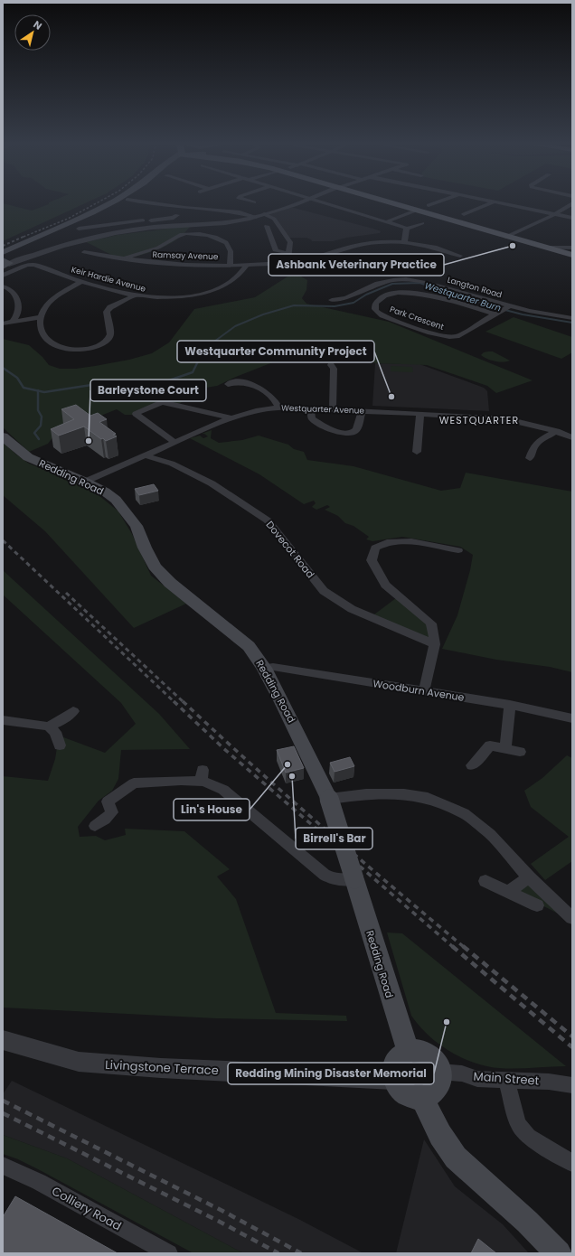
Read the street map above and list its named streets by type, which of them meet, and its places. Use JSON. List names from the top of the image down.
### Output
{
  "streets": {
    "main road": ["Redding Road"],
    "street": [
      "Ramsay Avenue",
      "Keir Hardie Avenue",
      "Langton Road",
      "Park Crescent",
      "Westquarter Avenue",
      "Dovecot Road",
      "Woodburn Avenue",
      "Livingstone Terrace",
      "Main Street",
      "Colliery Road"
    ]
  },
  "crossings": [
    ["Ramsay Avenue", "Keir Hardie Avenue"],
    ["Langton Road", "Park Crescent"],
    ["Westquarter Avenue", "Redding Road"],
    ["Westquarter Avenue", "Dovecot Road"],
    ["Redding Road", "Woodburn Avenue"],
    ["Redding Road", "Livingstone Terrace"],
    ["Redding Road", "Main Street"],
    ["Livingstone Terrace", "Main Street"]
  ],
  "districts": ["WESTQUARTER"],
  "water": ["Westquarter Burn"],
  "places": [
    "Ashbank Veterinary Practice",
    "Westquarter Community Project",
    "Barleystone Court",
    "Lin's House",
    "Birrell's Bar",
    "Redding Mining Disaster Memorial"
  ],
  "north": "top right"
}
